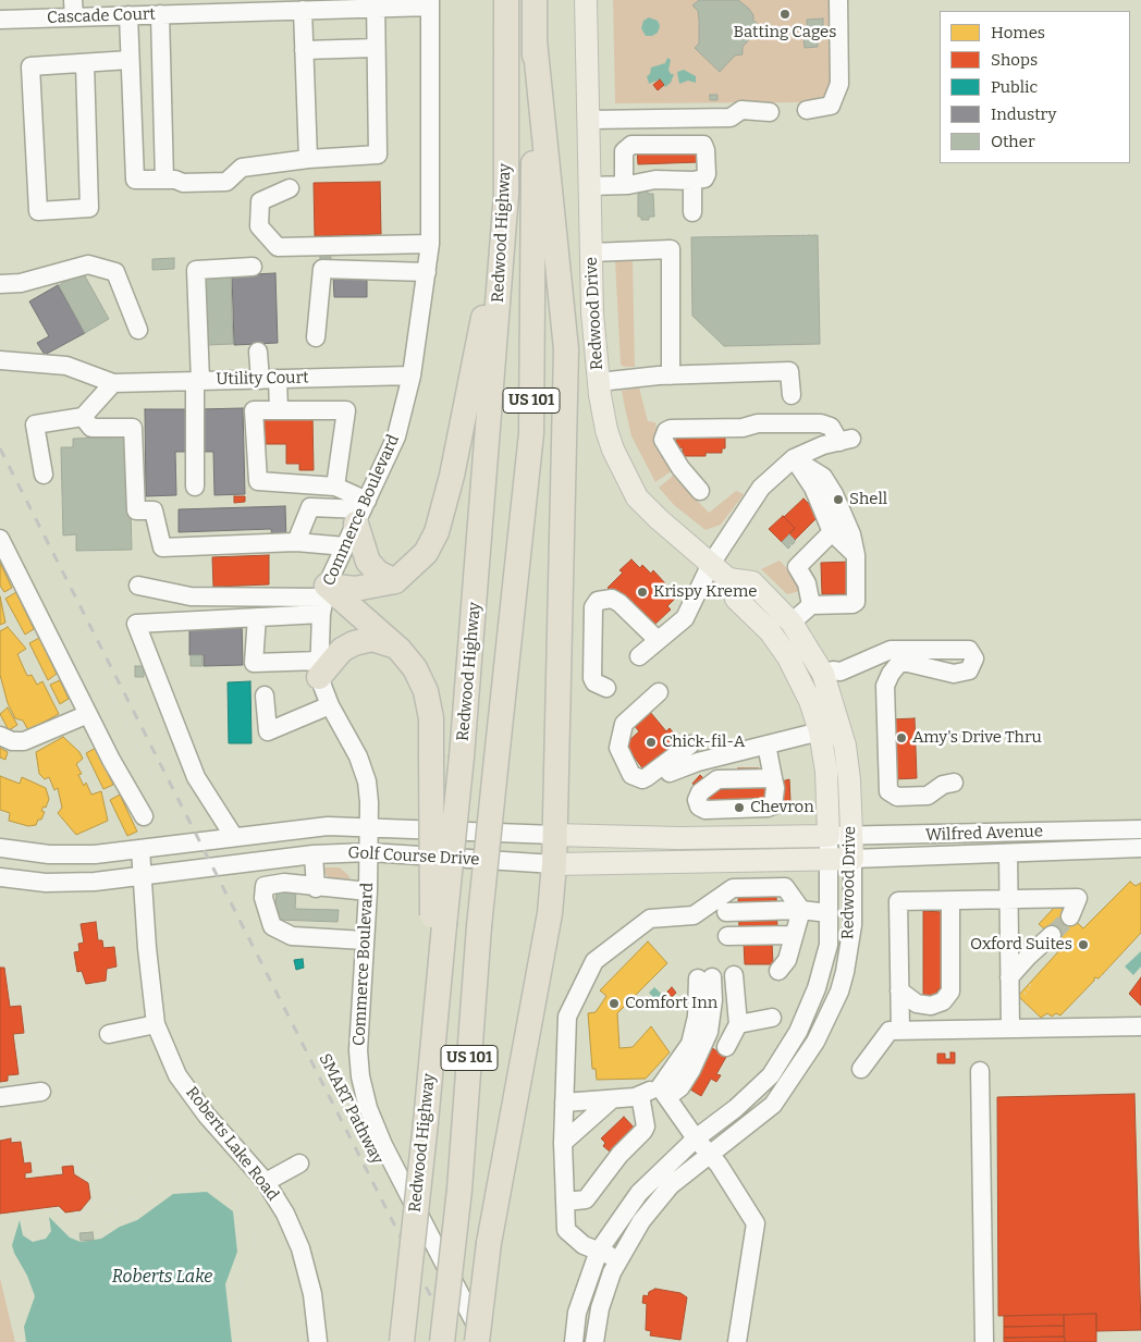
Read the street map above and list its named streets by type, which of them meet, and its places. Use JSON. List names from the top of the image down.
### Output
{
  "streets": {
    "highway": ["Redwood Highway", "US 101"],
    "main road": ["Redwood Drive", "Wilfred Avenue", "Golf Course Drive"],
    "street": [
      "Cascade Court",
      "Utility Court",
      "Commerce Boulevard",
      "Roberts Lake Road"
    ],
    "path": ["SMART Pathway"]
  },
  "crossings": [
    ["Cascade Court", "Commerce Boulevard"],
    ["Redwood Drive", "Wilfred Avenue"],
    ["Redwood Drive", "Golf Course Drive"],
    ["Utility Court", "Commerce Boulevard"],
    ["Commerce Boulevard", "Golf Course Drive"],
    ["Wilfred Avenue", "Golf Course Drive"],
    ["Golf Course Drive", "Roberts Lake Road"]
  ],
  "water": ["Roberts Lake"],
  "places": [
    "Batting Cages",
    "Shell",
    "Krispy Kreme",
    "Amy's Drive Thru",
    "Chick-fil-A",
    "Chevron",
    "Oxford Suites",
    "Comfort Inn"
  ],
  "legend": [
    "Homes",
    "Shops",
    "Public",
    "Industry",
    "Other"
  ]
}
